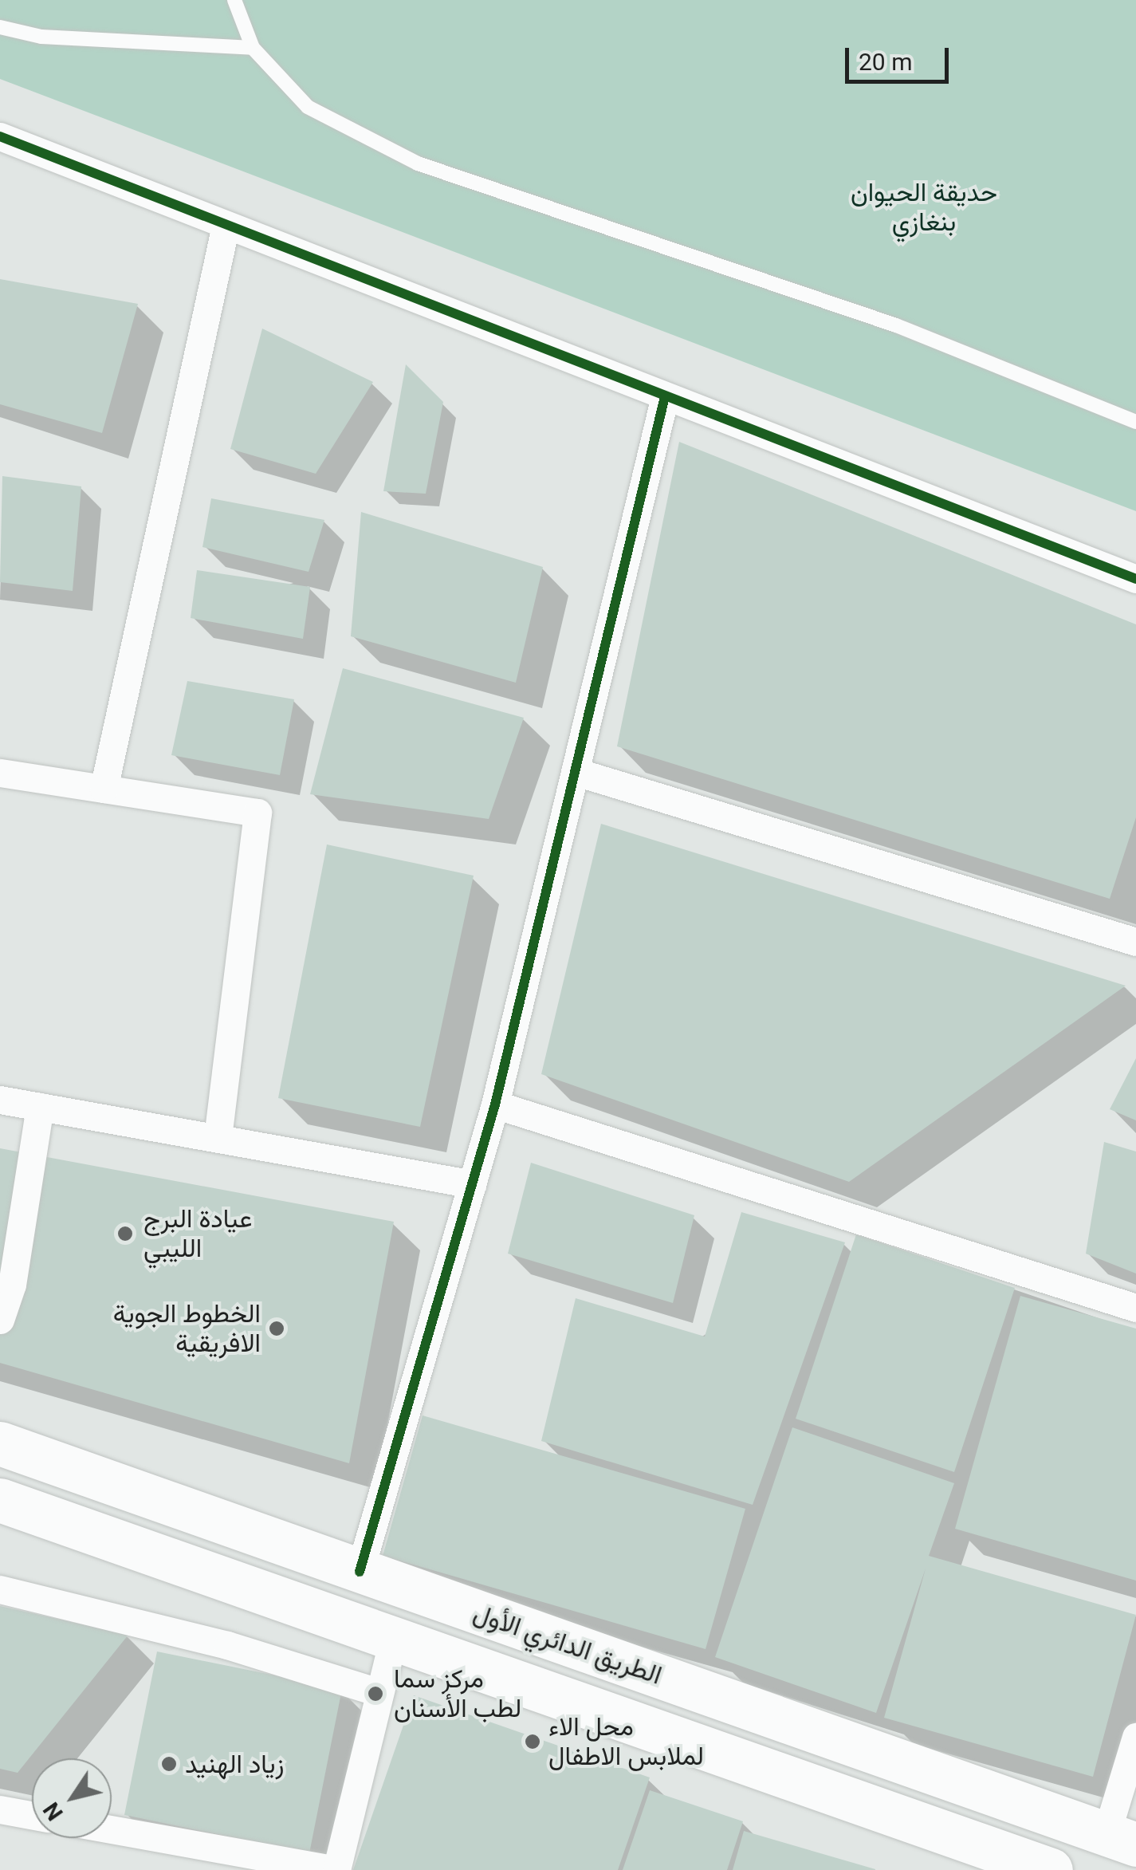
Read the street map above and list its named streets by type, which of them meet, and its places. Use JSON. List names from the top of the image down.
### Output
{
  "streets": {
    "main road": ["الطريق الدائري الأول"]
  },
  "parks": ["حديقة الحيوان بنغازي"],
  "places": [
    "عيادة البرج الليبي",
    "الخطوط الجوية الافريقية",
    "مركز سما لطب الأسنان",
    "محل الاء لملابس الاطفال",
    "زياد الهنيد"
  ],
  "scale_bar": "20 m",
  "north": "bottom left"
}
